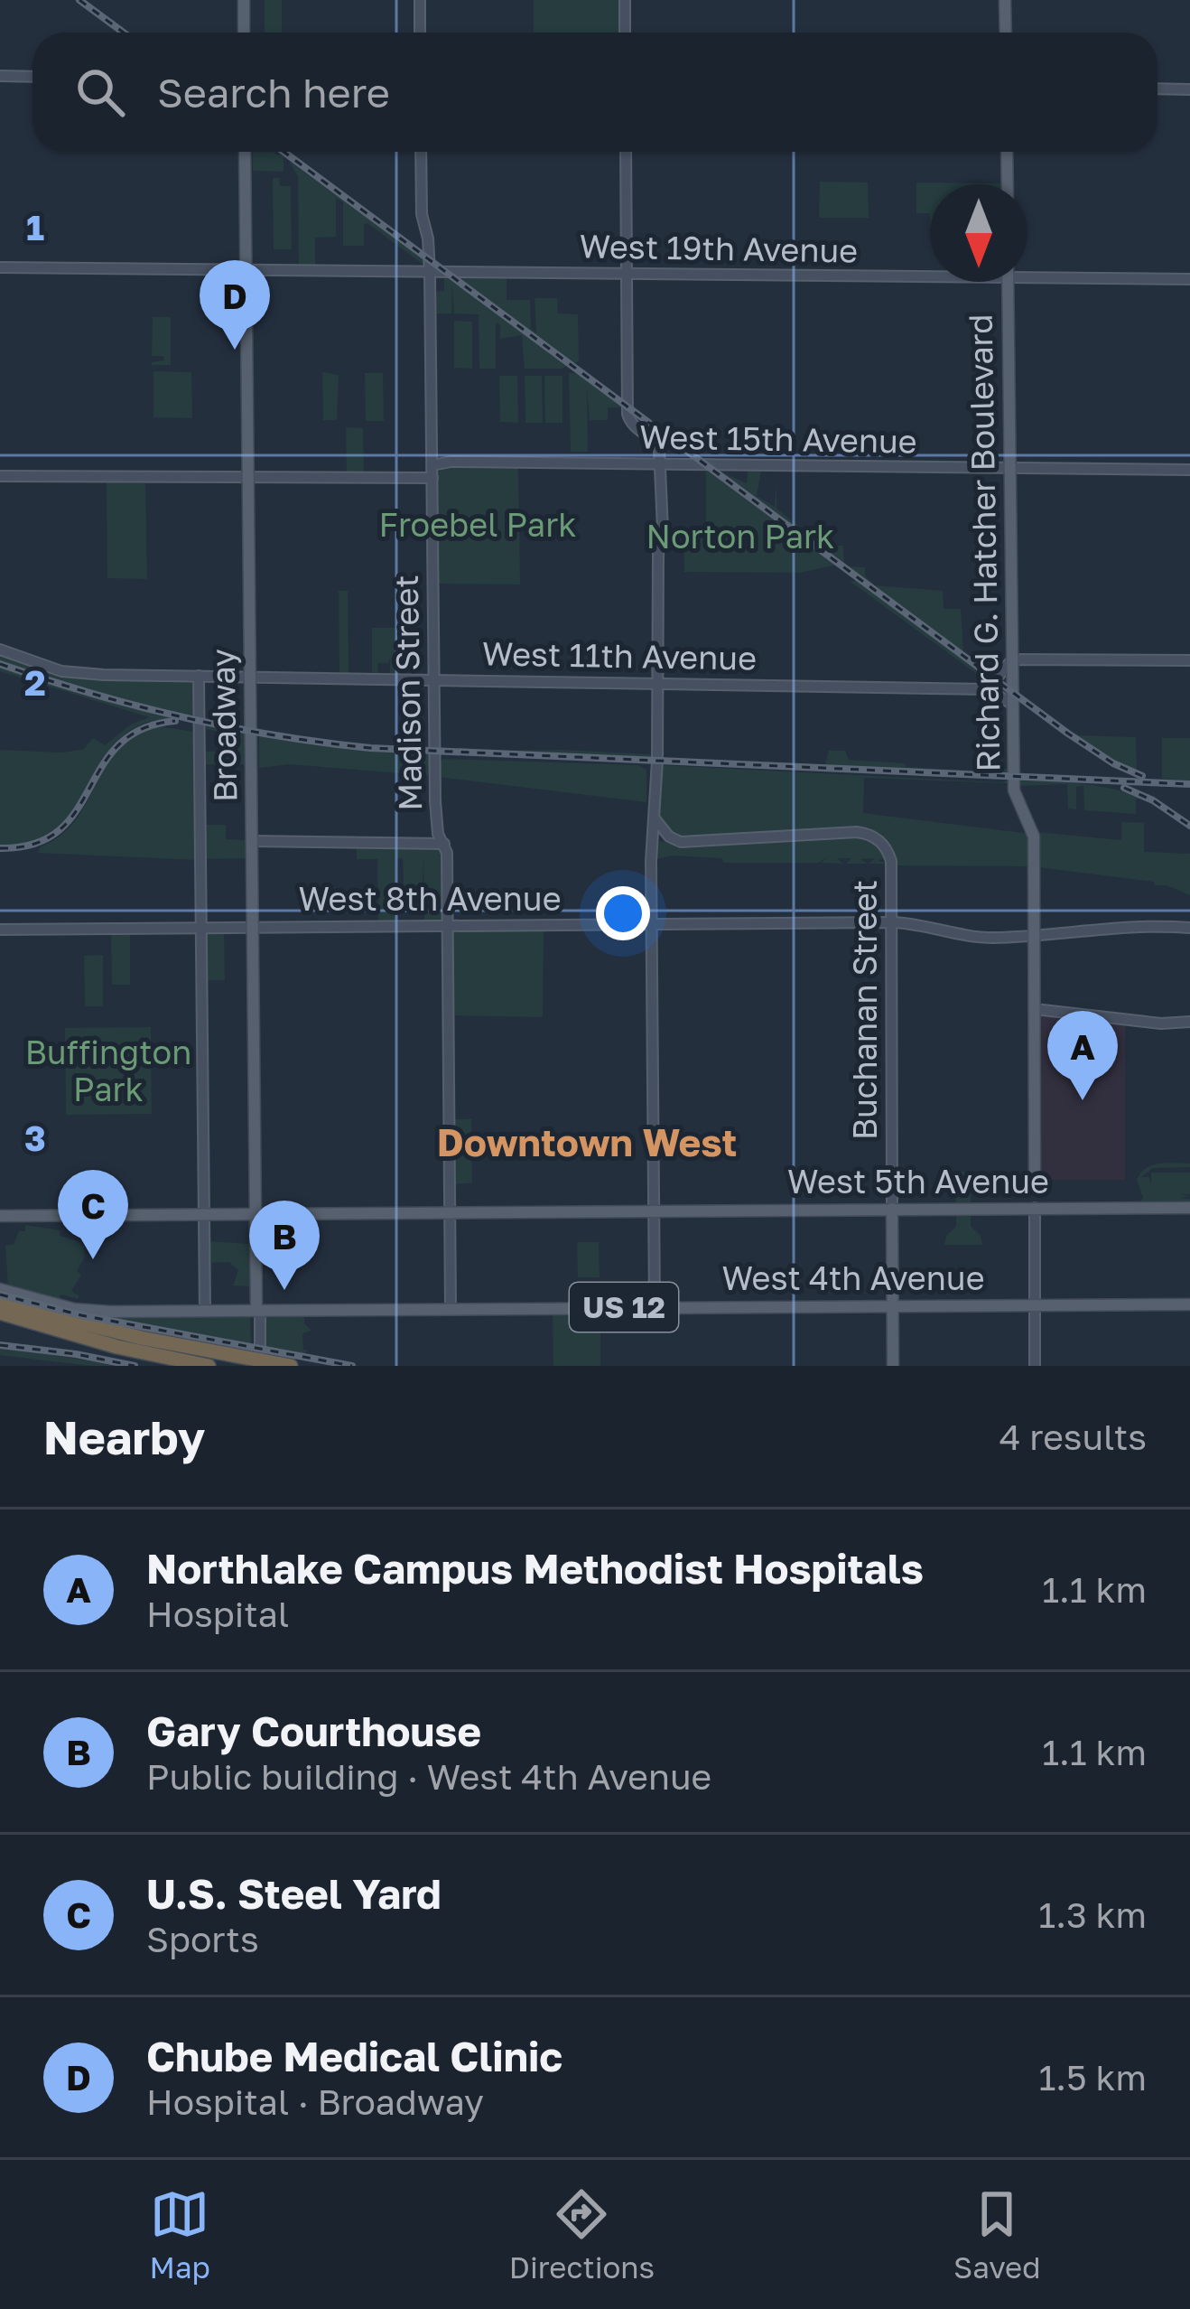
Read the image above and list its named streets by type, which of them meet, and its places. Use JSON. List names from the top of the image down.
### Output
{
  "streets": {
    "main road": [
      "Richard G. Hatcher Boulevard",
      "Broadway",
      "Buchanan Street",
      "West 5th Avenue",
      "West 4th Avenue",
      "US 12"
    ],
    "street": [
      "West 19th Avenue",
      "West 15th Avenue",
      "West 11th Avenue",
      "Madison Street",
      "West 8th Avenue"
    ]
  },
  "crossings": [
    ["West 19th Avenue", "Madison Street"],
    ["West 19th Avenue", "Broadway"],
    ["West 15th Avenue", "Richard G. Hatcher Boulevard"],
    ["West 15th Avenue", "Madison Street"],
    ["Richard G. Hatcher Boulevard", "West 8th Avenue"],
    ["Richard G. Hatcher Boulevard", "West 5th Avenue"],
    ["Richard G. Hatcher Boulevard", "West 4th Avenue"],
    ["West 11th Avenue", "Madison Street"],
    ["West 11th Avenue", "Broadway"],
    ["Madison Street", "West 8th Avenue"],
    ["Madison Street", "West 5th Avenue"],
    ["Madison Street", "West 4th Avenue"],
    ["Broadway", "West 8th Avenue"],
    ["Broadway", "West 5th Avenue"],
    ["Broadway", "West 4th Avenue"],
    ["Broadway", "US 12"],
    ["West 8th Avenue", "Buchanan Street"],
    ["Buchanan Street", "West 5th Avenue"],
    ["Buchanan Street", "West 4th Avenue"],
    ["West 4th Avenue", "US 12"]
  ],
  "districts": ["Downtown West"],
  "parks": ["Froebel Park", "Norton Park", "Buffington Park"],
  "north": "bottom",
  "page": {
    "search": "Search here",
    "pins": [
      "D",
      "A",
      "C",
      "B"
    ],
    "heading": ["Nearby", "4 results"],
    "list": [
      {
        "mark": "A",
        "name": "Northlake Campus Methodist Hospitals",
        "note": "Hospital",
        "value": "1.1 km"
      },
      {
        "mark": "B",
        "name": "Gary Courthouse",
        "note": "Public building · West 4th Avenue",
        "value": "1.1 km"
      },
      {
        "mark": "C",
        "name": "U.S. Steel Yard",
        "note": "Sports",
        "value": "1.3 km"
      },
      {
        "mark": "D",
        "name": "Chube Medical Clinic",
        "note": "Hospital · Broadway",
        "value": "1.5 km"
      }
    ],
    "nav": ["Map", "Directions", "Saved"]
  },
  "grid": {
    "rows": ["1", "2", "3"]
  }
}
